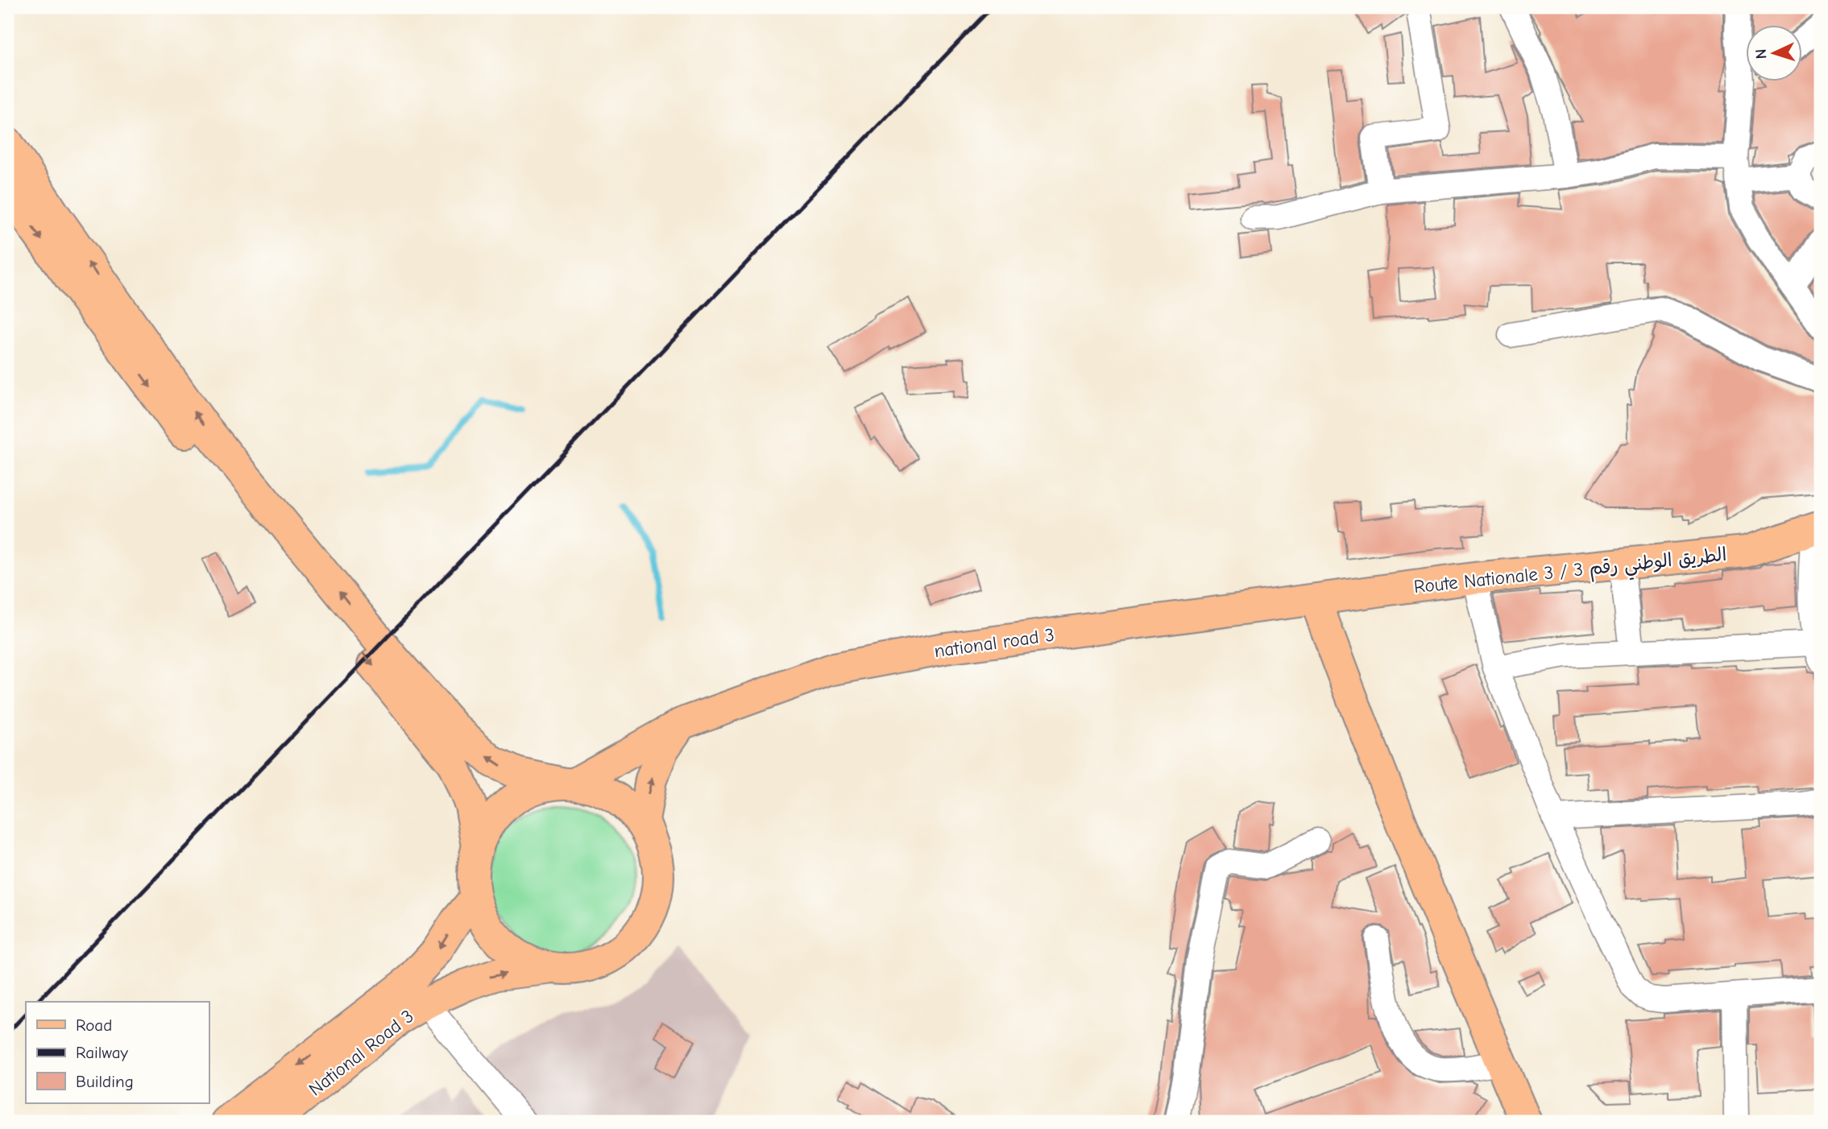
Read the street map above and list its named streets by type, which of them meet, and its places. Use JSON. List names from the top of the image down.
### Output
{
  "streets": {
    "main road": ["Route Nationale 3 / الطريق الوطني رقم 3", "national road 3", "National Road 3"]
  },
  "crossings": [
    ["Route Nationale 3 / الطريق الوطني رقم 3", "national road 3"]
  ],
  "one_way": ["National Road 3"],
  "legend": ["Road", "Railway", "Building"],
  "north": "left"
}
